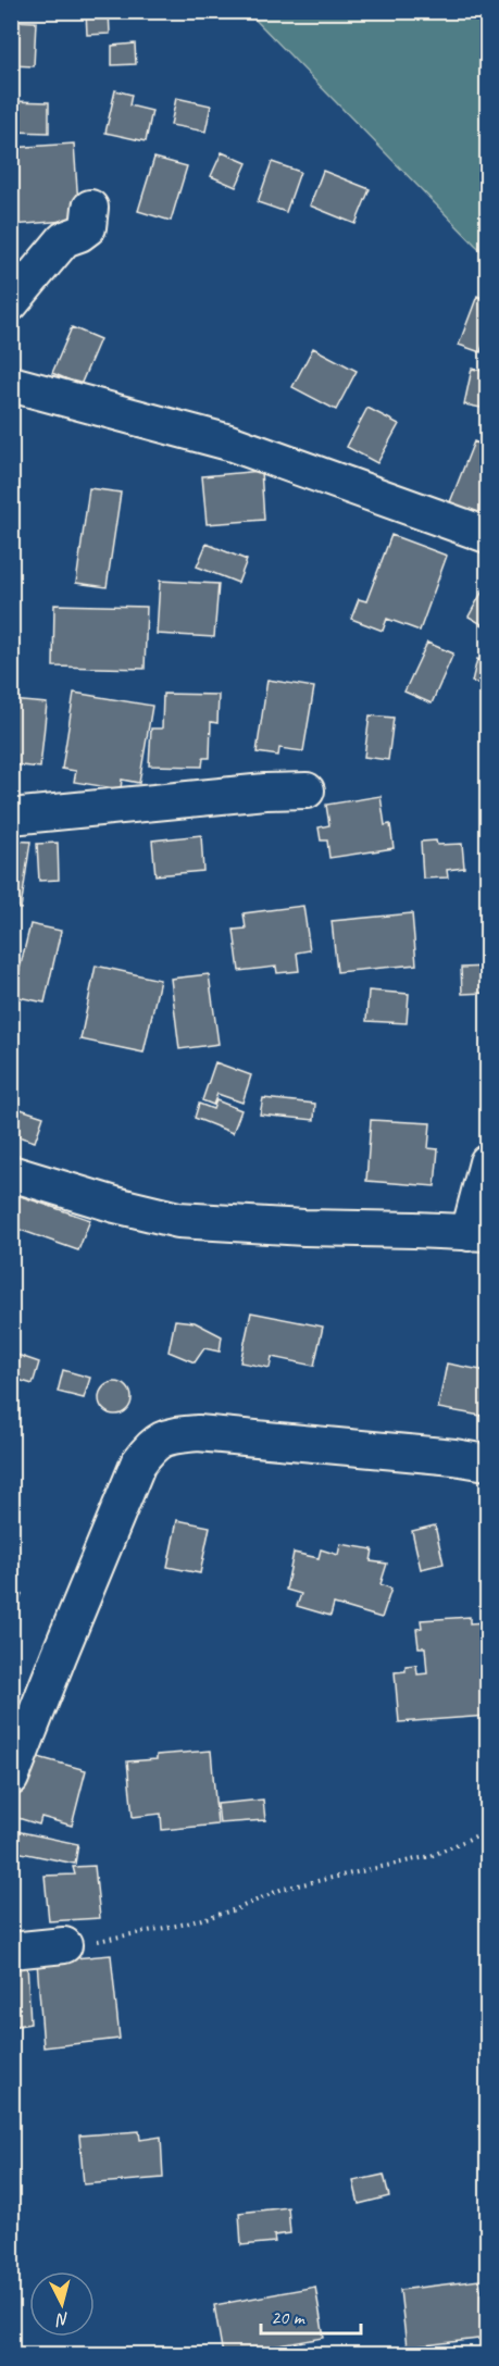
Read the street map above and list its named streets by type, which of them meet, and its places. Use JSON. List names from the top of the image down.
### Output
{
  "scale_bar": "20 m",
  "north": "bottom"
}
